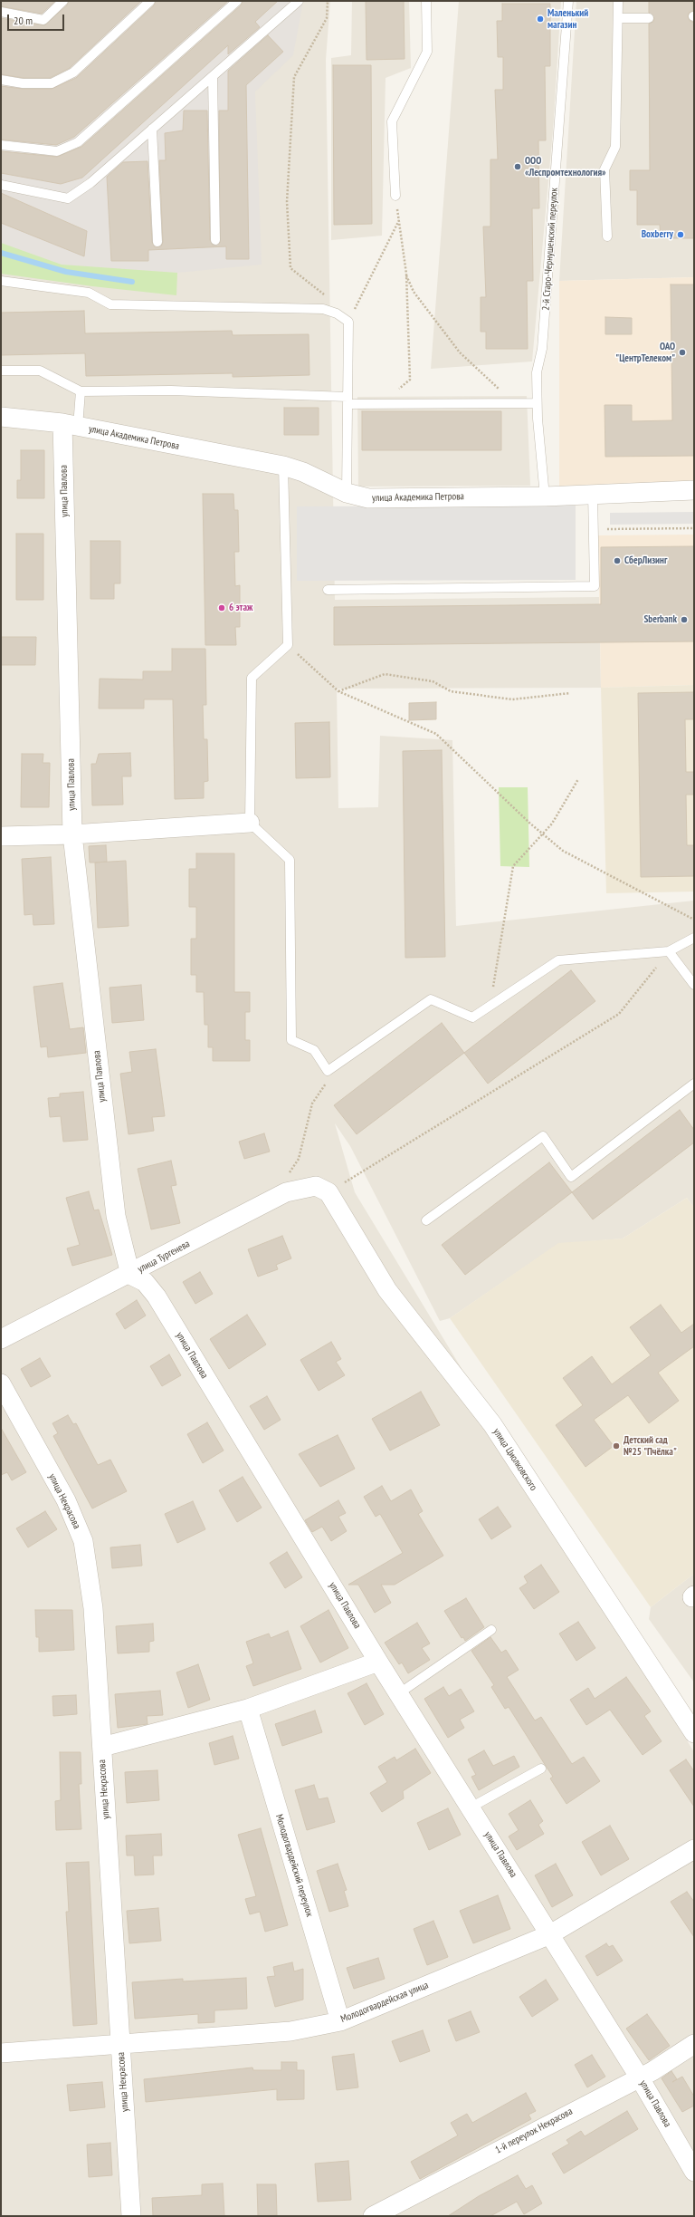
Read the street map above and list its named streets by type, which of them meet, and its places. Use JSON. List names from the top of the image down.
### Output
{
  "streets": {
    "street": [
      "улица Академика Петрова",
      "улица Павлова",
      "улица Тургенева",
      "улица Циолковского",
      "улица Некрасова",
      "Молодогвардейский переулок",
      "Молодогвардейская улица",
      "1-й переулок Некрасова"
    ],
    "lane": ["2-й Старо-Чернушенский переулок"]
  },
  "crossings": [
    ["2-й Старо-Чернушенский переулок", "улица Академика Петрова"],
    ["улица Академика Петрова", "улица Павлова"],
    ["улица Павлова", "улица Тургенева"],
    ["улица Павлова", "Молодогвардейская улица"],
    ["улица Павлова", "1-й переулок Некрасова"],
    ["улица Тургенева", "улица Циолковского"],
    ["улица Некрасова", "Молодогвардейская улица"],
    ["Молодогвардейский переулок", "Молодогвардейская улица"]
  ],
  "places": [
    "Маленький магазин",
    "ООО «Леспромтехнология»",
    "Boxberry",
    "ОАО \"ЦентрТелеком\"",
    "СберЛизинг",
    "6 этаж",
    "Sberbank",
    "Детский сад №25 \"Пчёлка\""
  ],
  "scale_bar": "20 m"
}
